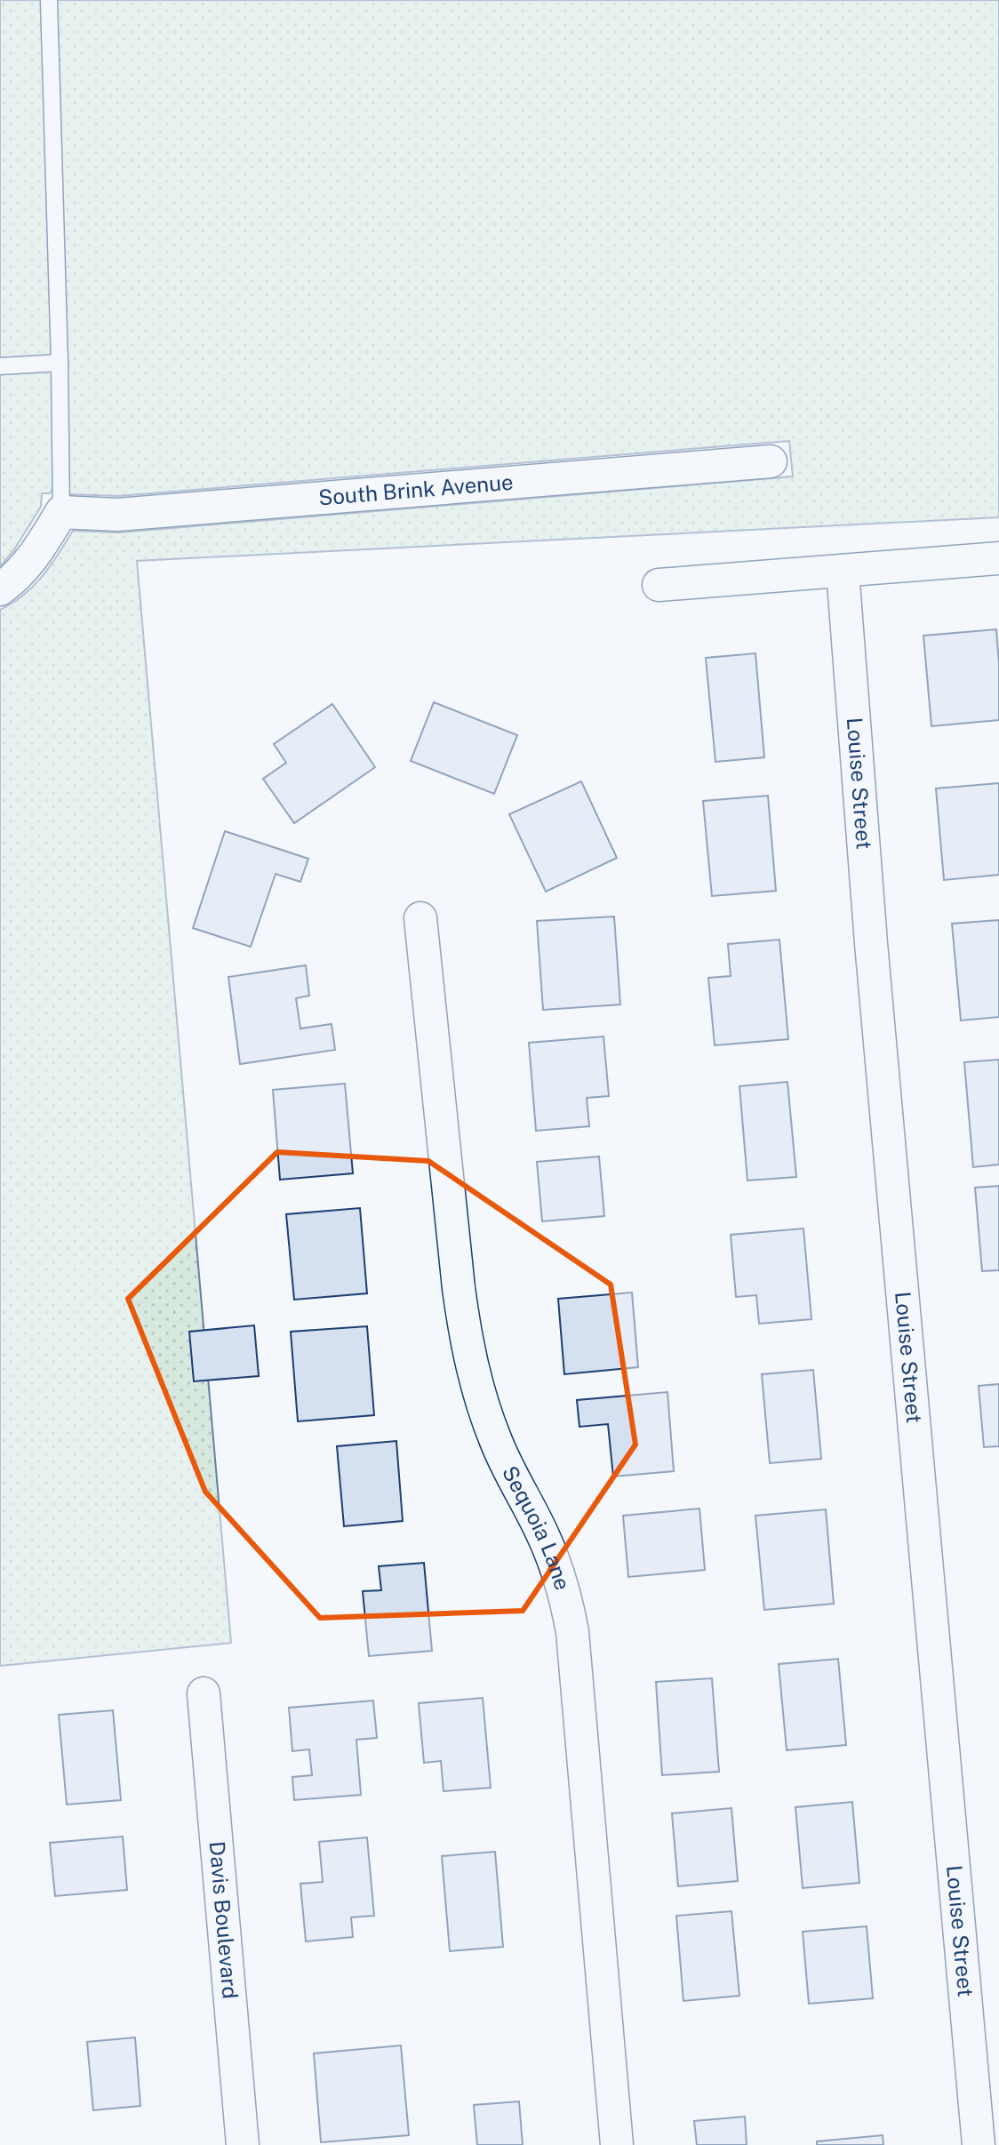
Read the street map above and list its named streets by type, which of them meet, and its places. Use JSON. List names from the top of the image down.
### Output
{
  "streets": {
    "street": [
      "South Brink Avenue",
      "Louise Street",
      "Sequoia Lane",
      "Davis Boulevard"
    ]
  }
}
